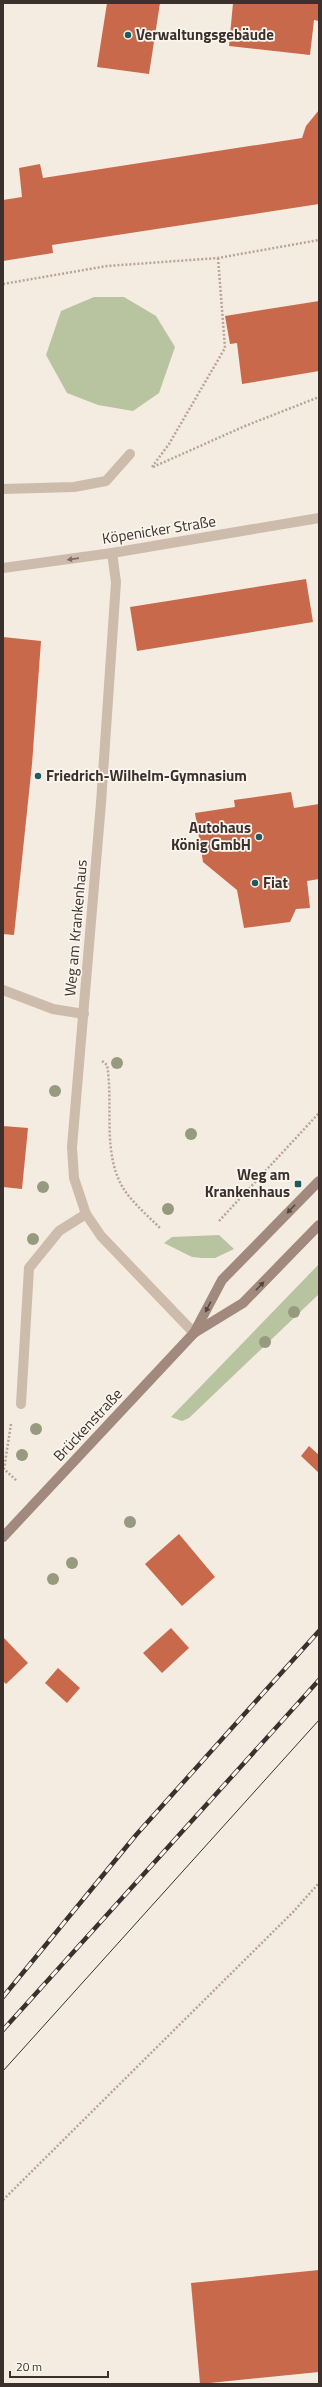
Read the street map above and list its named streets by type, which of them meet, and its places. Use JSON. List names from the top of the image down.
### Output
{
  "streets": {
    "main road": ["Brückenstraße"],
    "street": ["Köpenicker Straße", "Weg am Krankenhaus"]
  },
  "crossings": [
    ["Köpenicker Straße", "Weg am Krankenhaus"],
    ["Weg am Krankenhaus", "Brückenstraße"]
  ],
  "places": {
    "other": [
      "Verwaltungsgebäude",
      "Friedrich-Wilhelm-Gymnasium",
      "Autohaus König GmbH",
      "Fiat"
    ],
    "transit": ["Weg am Krankenhaus"]
  },
  "scale_bar": "20 m"
}
